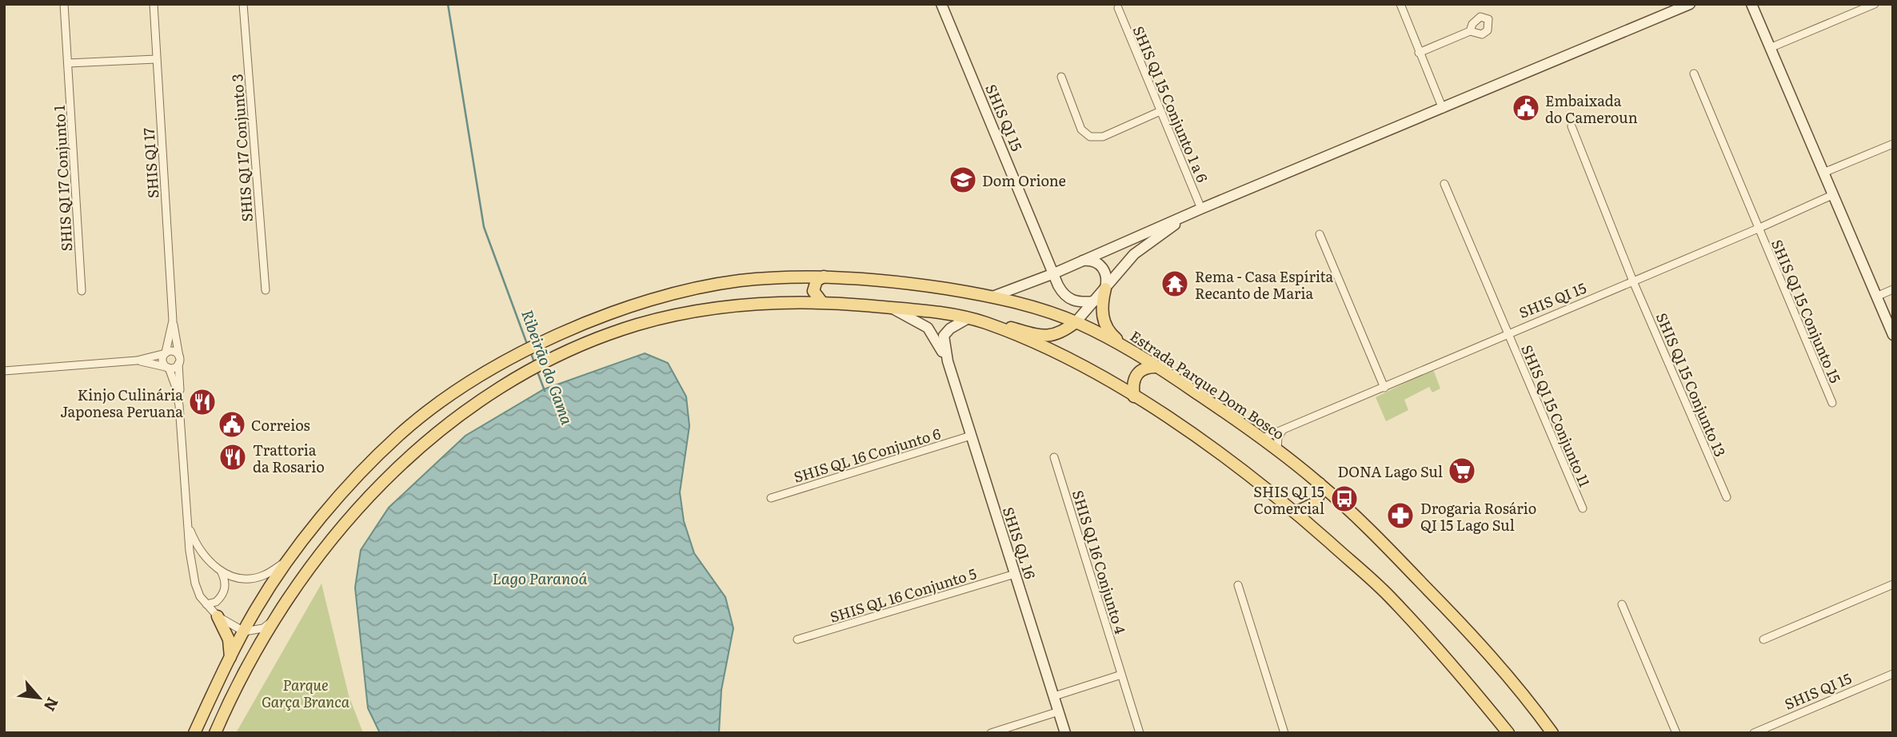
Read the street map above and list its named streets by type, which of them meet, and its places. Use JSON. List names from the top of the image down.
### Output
{
  "streets": {
    "main road": ["Estrada Parque Dom Bosco"],
    "street": [
      "SHIS QI 15 Conjunto 1 a 6",
      "SHIS QI 15",
      "SHIS QI 17 Conjunto 3",
      "SHIS QI 17",
      "SHIS QI 17 Conjunto 1",
      "SHIS QI 15 Conjunto 15",
      "SHIS QI 15 Conjunto 13",
      "SHIS QI 15 Conjunto 11",
      "SHIS QL 16 Conjunto 6",
      "SHIS QL 16",
      "SHIS QI 16 Conjunto 4",
      "SHIS QL 16 Conjunto 5"
    ]
  },
  "crossings": [
    ["SHIS QI 15", "SHIS QI 15 Conjunto 15"],
    ["SHIS QI 15", "Estrada Parque Dom Bosco"],
    ["SHIS QI 15", "SHIS QI 15 Conjunto 13"],
    ["SHIS QI 15", "SHIS QI 15 Conjunto 11"],
    ["SHIS QI 17", "Estrada Parque Dom Bosco"],
    ["SHIS QL 16 Conjunto 6", "SHIS QL 16"],
    ["SHIS QL 16", "SHIS QL 16 Conjunto 5"]
  ],
  "water": ["Ribeirão do Gama", "Lago Paranoá"],
  "parks": ["Parque Garça Branca"],
  "places": {
    "public building": ["Embaixada do Cameroun", "Correios"],
    "school or university": ["Dom Orione"],
    "temple": ["Rema - Casa Espírita Recanto de Maria"],
    "restaurant": ["Kinjo Culinária Japonesa Peruana", "Trattoria da Rosario"],
    "supermarket": ["DONA Lago Sul"],
    "bus stop": ["SHIS QI 15 Comercial"],
    "pharmacy": ["Drogaria Rosário QI 15 Lago Sul"]
  },
  "north": "bottom right"
}
